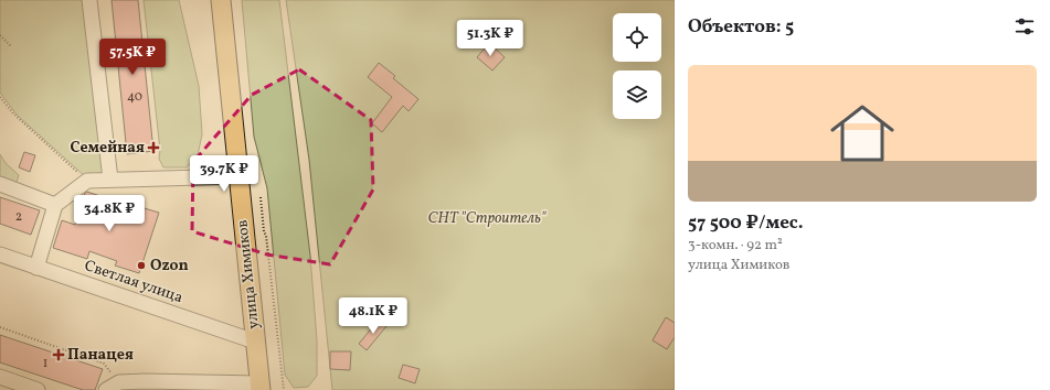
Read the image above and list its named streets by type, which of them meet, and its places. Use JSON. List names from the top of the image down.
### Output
{
  "streets": {
    "main road": ["улица Химиков"],
    "street": ["Светлая улица"]
  },
  "crossings": [
    ["улица Химиков", "Светлая улица"]
  ],
  "parks": ["СНТ \"Строитель\""],
  "places": {
    "health": ["Семейная", "Панацея"],
    "other": ["Ozon"]
  },
  "house_numbers": ["40", "2", "1"],
  "page": {
    "heading": "Объектов: 5",
    "price": [
      "51.3K ₽",
      "57.5K ₽",
      "39.7K ₽",
      "34.8K ₽",
      "48.1K ₽"
    ],
    "list": [
      {
        "name": "57 500 ₽/мес.",
        "note": "3-комн. · 92 m² · улица Химиков"
      }
    ]
  }
}
